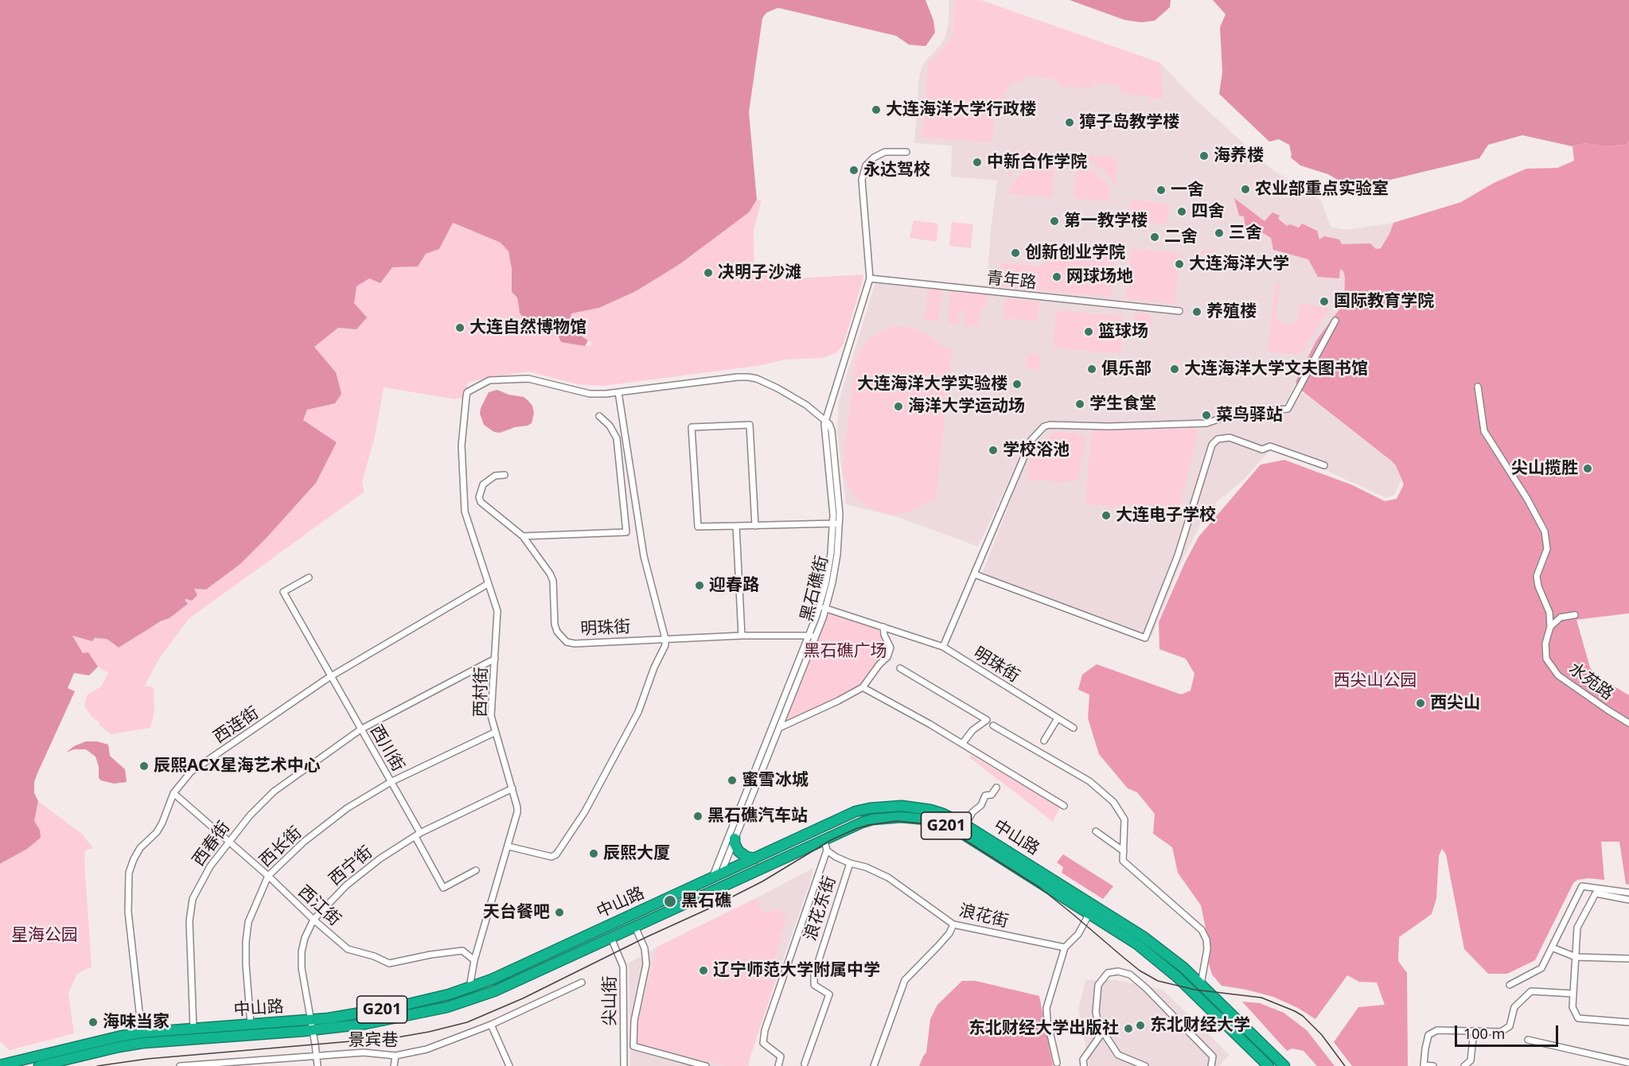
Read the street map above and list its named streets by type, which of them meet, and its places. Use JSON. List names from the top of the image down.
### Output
{
  "streets": {
    "highway": ["G201", "中山路"],
    "street": [
      "青年路",
      "黑石礁街",
      "明珠街",
      "水苑路",
      "西村街",
      "西连街",
      "西川街",
      "西春街",
      "西长街",
      "西宁街",
      "西江街",
      "浪花东街",
      "浪花街",
      "尖山街",
      "景宾巷"
    ]
  },
  "crossings": [
    ["黑石礁街", "明珠街"],
    ["黑石礁街", "中山路"],
    ["西村街", "西连街"],
    ["西村街", "中山路"],
    ["西村街", "西春街"],
    ["西村街", "西长街"],
    ["西村街", "西宁街"],
    ["西村街", "西江街"],
    ["西连街", "西川街"],
    ["西连街", "中山路"],
    ["西连街", "西江街"],
    ["西川街", "西春街"],
    ["西川街", "西长街"],
    ["西川街", "西宁街"],
    ["G201", "中山路"],
    ["中山路", "西春街"],
    ["中山路", "西长街"],
    ["中山路", "西宁街"],
    ["中山路", "尖山街"],
    ["西春街", "西江街"],
    ["西长街", "西江街"],
    ["西宁街", "西江街"],
    ["西宁街", "景宾巷"],
    ["浪花东街", "浪花街"]
  ],
  "parks": ["黑石礁广场", "西尖山公园", "星海公园"],
  "places": [
    "大连海洋大学行政楼",
    "獐子岛教学楼",
    "海养楼",
    "中新合作学院",
    "永达驾校",
    "农业部重点实验室",
    "一舍",
    "四舍",
    "第一教学楼",
    "三舍",
    "二舍",
    "创新创业学院",
    "大连海洋大学",
    "决明子沙滩",
    "网球场地",
    "国际教育学院",
    "养殖楼",
    "大连自然博物馆",
    "篮球场",
    "俱乐部",
    "大连海洋大学文夫图书馆",
    "大连海洋大学实验楼",
    "学生食堂",
    "海洋大学运动场",
    "菜鸟驿站",
    "学校浴池",
    "尖山揽胜",
    "大连电子学校",
    "迎春路",
    "西尖山",
    "辰熙ACX星海艺术中心",
    "蜜雪冰城",
    "黑石礁汽车站",
    "辰熙大厦",
    "黑石礁",
    "天台餐吧",
    "辽宁师范大学附属中学",
    "海味当家",
    "东北财经大学",
    "东北财经大学出版社"
  ],
  "scale_bar": "100 m"
}
